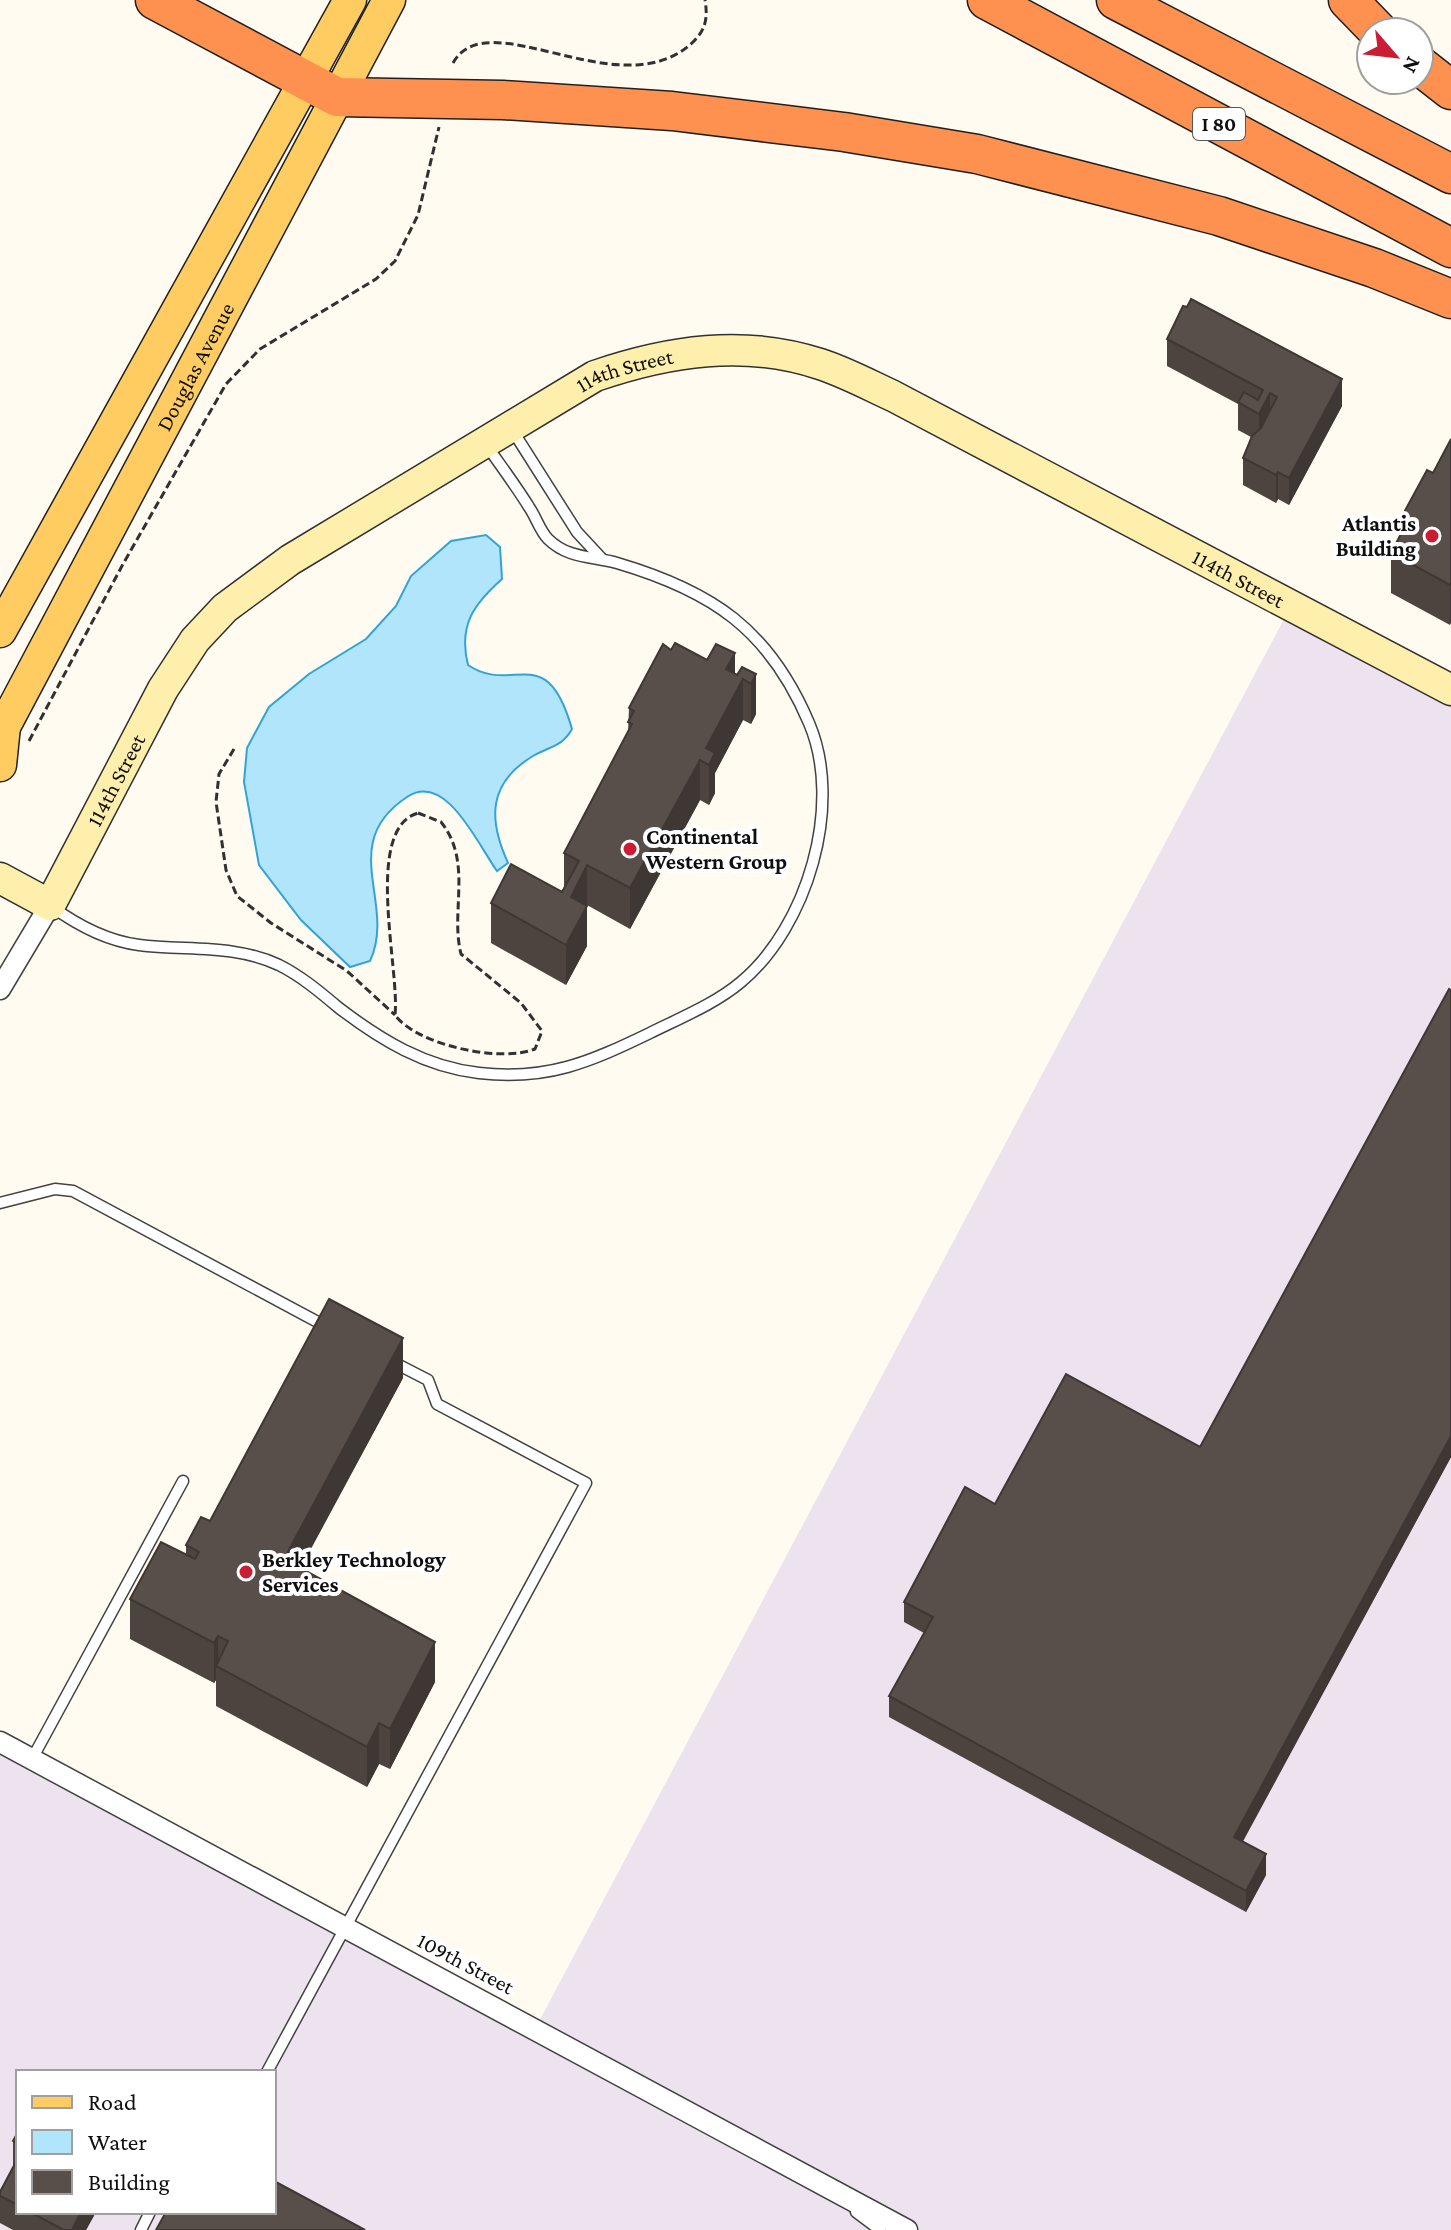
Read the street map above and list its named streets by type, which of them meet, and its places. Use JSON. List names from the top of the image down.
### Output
{
  "streets": {
    "highway": ["I 80"],
    "main road": ["Douglas Avenue"],
    "street": ["114th Street", "109th Street"]
  },
  "places": ["Atlantis Building", "Continental Western Group", "Berkley Technology Services"],
  "legend": ["Road", "Water", "Building"],
  "north": "bottom right"
}
